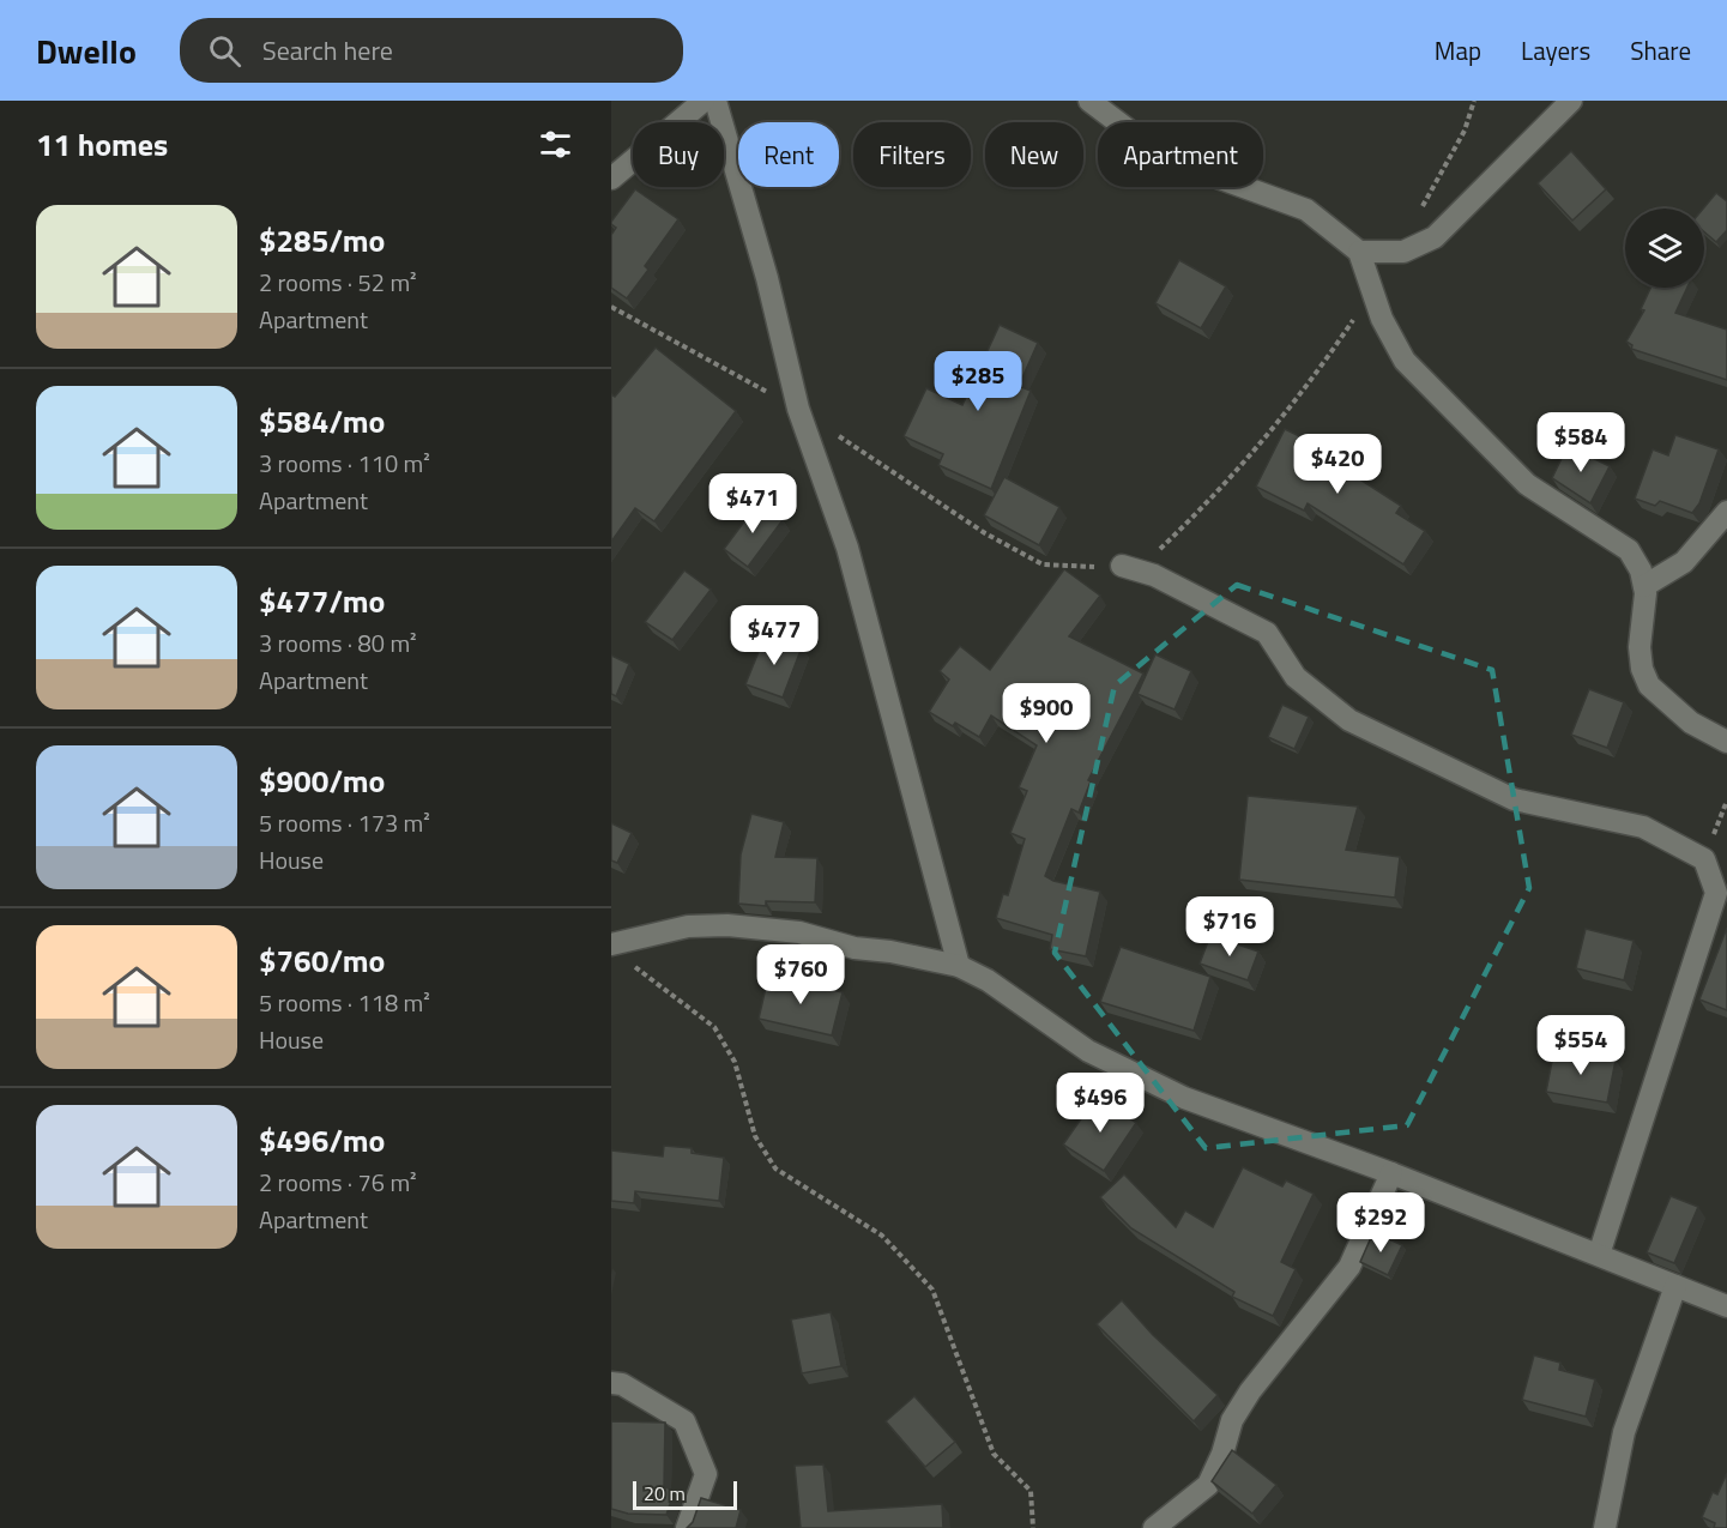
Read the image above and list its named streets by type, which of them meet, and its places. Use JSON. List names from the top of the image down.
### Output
{
  "scale_bar": "20 m",
  "page": {
    "header": "Dwello",
    "search": "Search here",
    "nav": ["Map", "Layers", "Share"],
    "heading": "11 homes",
    "chip": [
      "Buy",
      "Rent",
      "Filters",
      "New",
      "Apartment"
    ],
    "list": [
      {
        "name": "$285/mo",
        "note": "2 rooms · 52 m² · Apartment"
      },
      {
        "name": "$584/mo",
        "note": "3 rooms · 110 m² · Apartment"
      },
      {
        "name": "$477/mo",
        "note": "3 rooms · 80 m² · Apartment"
      },
      {
        "name": "$900/mo",
        "note": "5 rooms · 173 m² · House"
      },
      {
        "name": "$760/mo",
        "note": "5 rooms · 118 m² · House"
      },
      {
        "name": "$496/mo",
        "note": "2 rooms · 76 m² · Apartment"
      }
    ],
    "price": [
      "$285",
      "$584",
      "$420",
      "$471",
      "$477",
      "$900",
      "$716",
      "$760",
      "$554",
      "$496",
      "$292"
    ],
    "scale": "20 m"
  }
}
